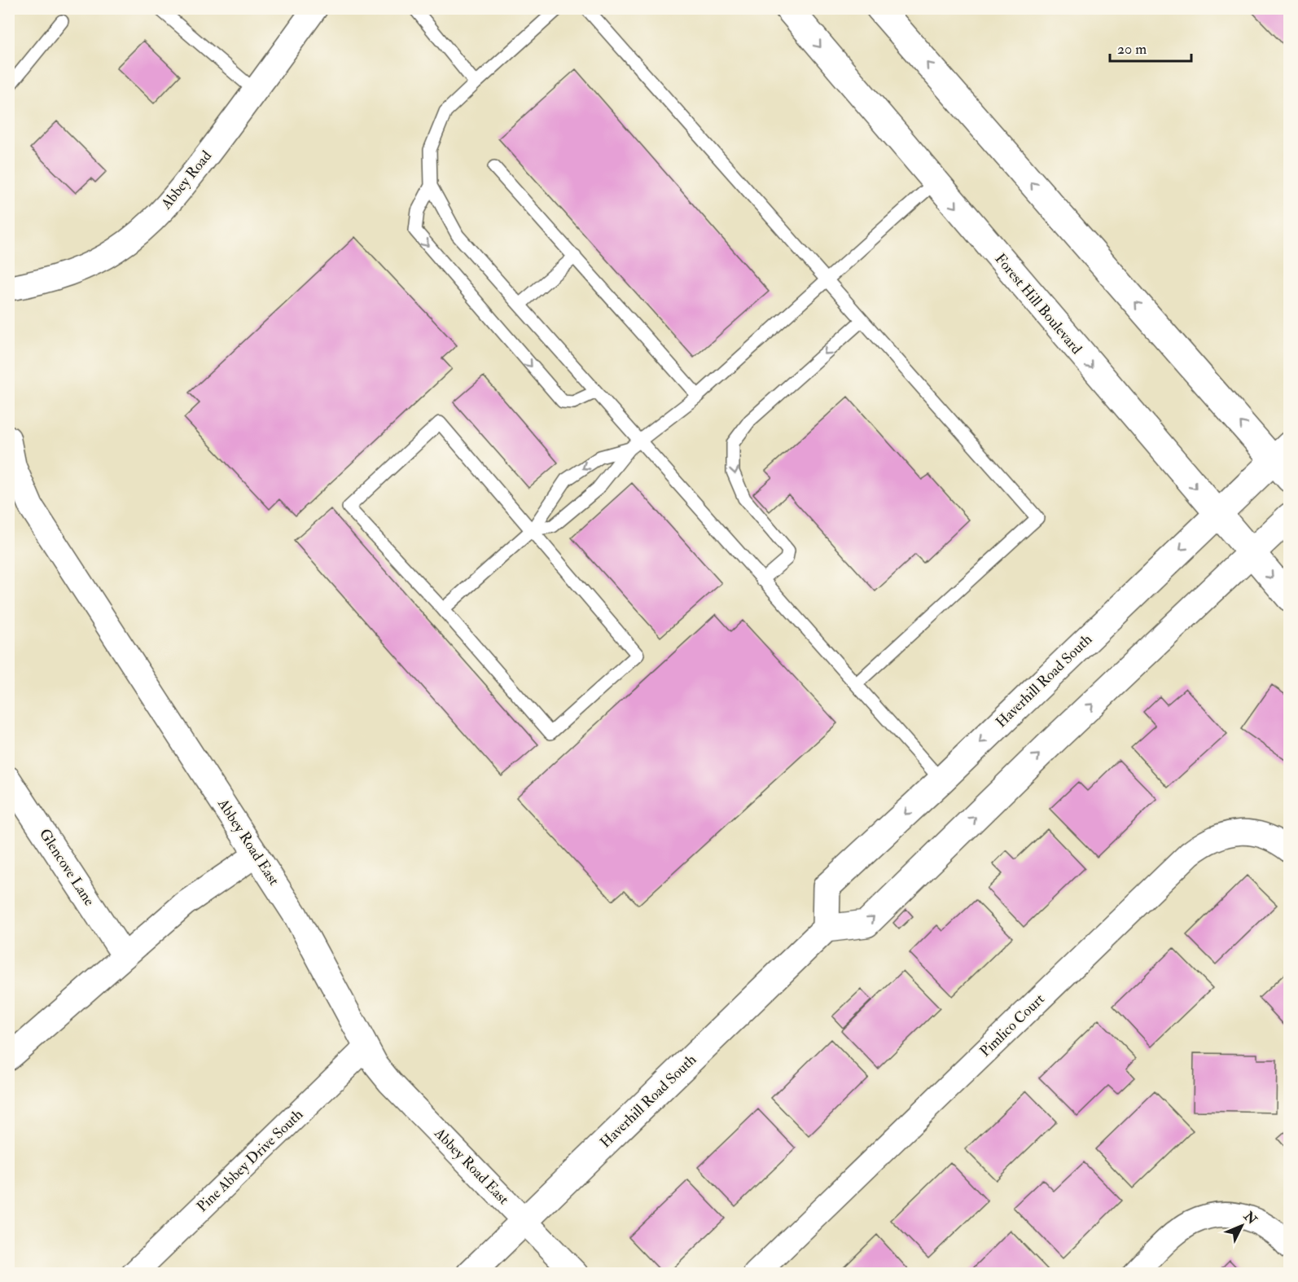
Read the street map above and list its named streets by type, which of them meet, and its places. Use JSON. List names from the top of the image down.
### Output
{
  "streets": {
    "street": [
      "Abbey Road",
      "Forest Hill Boulevard",
      "Haverhill Road South",
      "Abbey Road East",
      "Glencove Lane",
      "Pimlico Court",
      "Pine Abbey Drive South"
    ]
  },
  "crossings": [
    ["Forest Hill Boulevard", "Haverhill Road South"],
    ["Haverhill Road South", "Abbey Road East"],
    ["Abbey Road East", "Pine Abbey Drive South"]
  ],
  "scale_bar": "20 m",
  "north": "top right"
}
